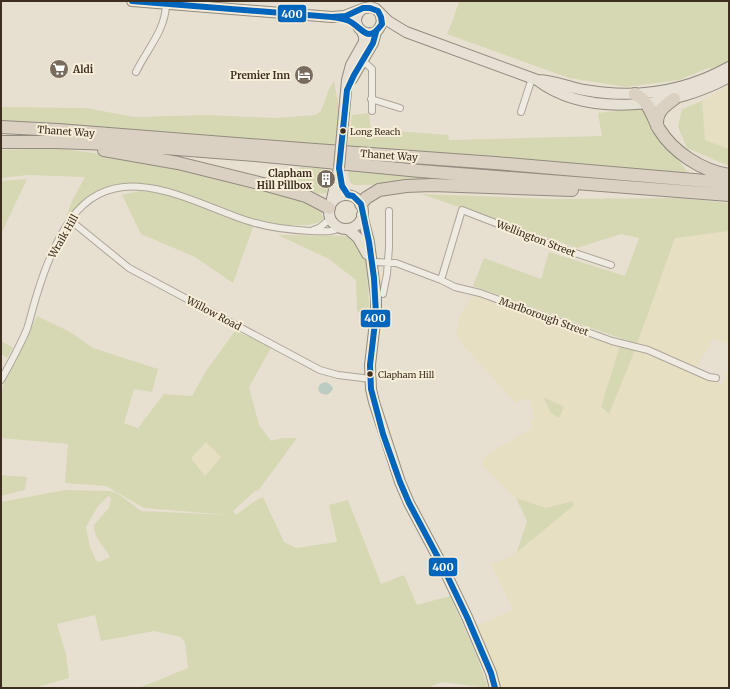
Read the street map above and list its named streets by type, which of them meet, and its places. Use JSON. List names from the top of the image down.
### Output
{
  "streets": {
    "highway": ["Thanet Way"],
    "street": [
      "Wraik Hill",
      "Wellington Street",
      "Willow Road",
      "Marlborough Street"
    ]
  },
  "crossings": [
    ["Wraik Hill", "Willow Road"],
    ["Wellington Street", "Marlborough Street"]
  ],
  "places": {
    "supermarket": ["Aldi"],
    "hotel": ["Premier Inn"],
    "other": ["Long Reach", "Clapham Hill"],
    "building": ["Clapham Hill Pillbox"]
  },
  "lines": ["transit line 400"]
}
